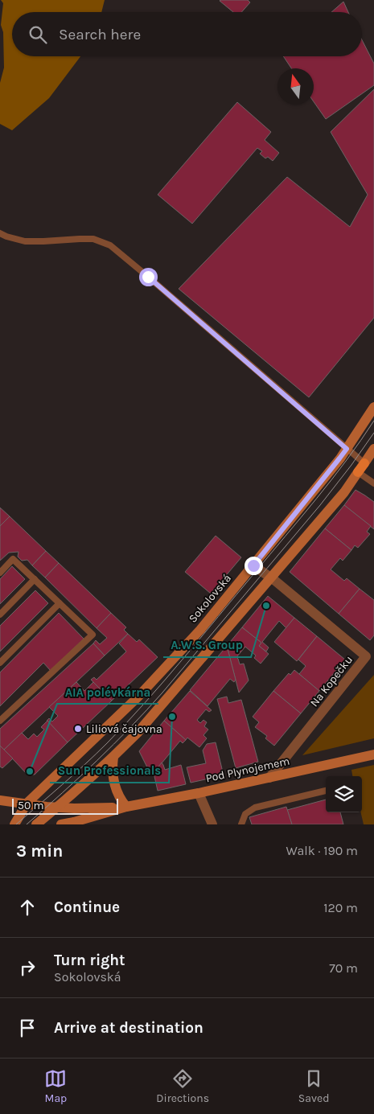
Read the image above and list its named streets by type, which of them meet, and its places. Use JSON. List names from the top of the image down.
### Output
{
  "streets": {
    "main road": ["Sokolovská", "Pod Plynojemem"],
    "street": ["Na Kopečku"]
  },
  "crossings": [
    ["Sokolovská", "Na Kopečku"],
    ["Sokolovská", "Pod Plynojemem"],
    ["Na Kopečku", "Pod Plynojemem"]
  ],
  "places": [
    "A.W.S. Group",
    "Sun Professionals",
    "Liliová čajovna",
    "AIA polévkárna"
  ],
  "scale_bar": "50 m",
  "north": "top",
  "page": {
    "search": "Search here",
    "scale": "50 m",
    "heading": ["3 min", "Walk · 190 m"],
    "list": [
      ["Continue", "120 m"],
      ["Turn right", "Sokolovská", "70 m"],
      "Arrive at destination"
    ],
    "nav": ["Map", "Directions", "Saved"]
  }
}
